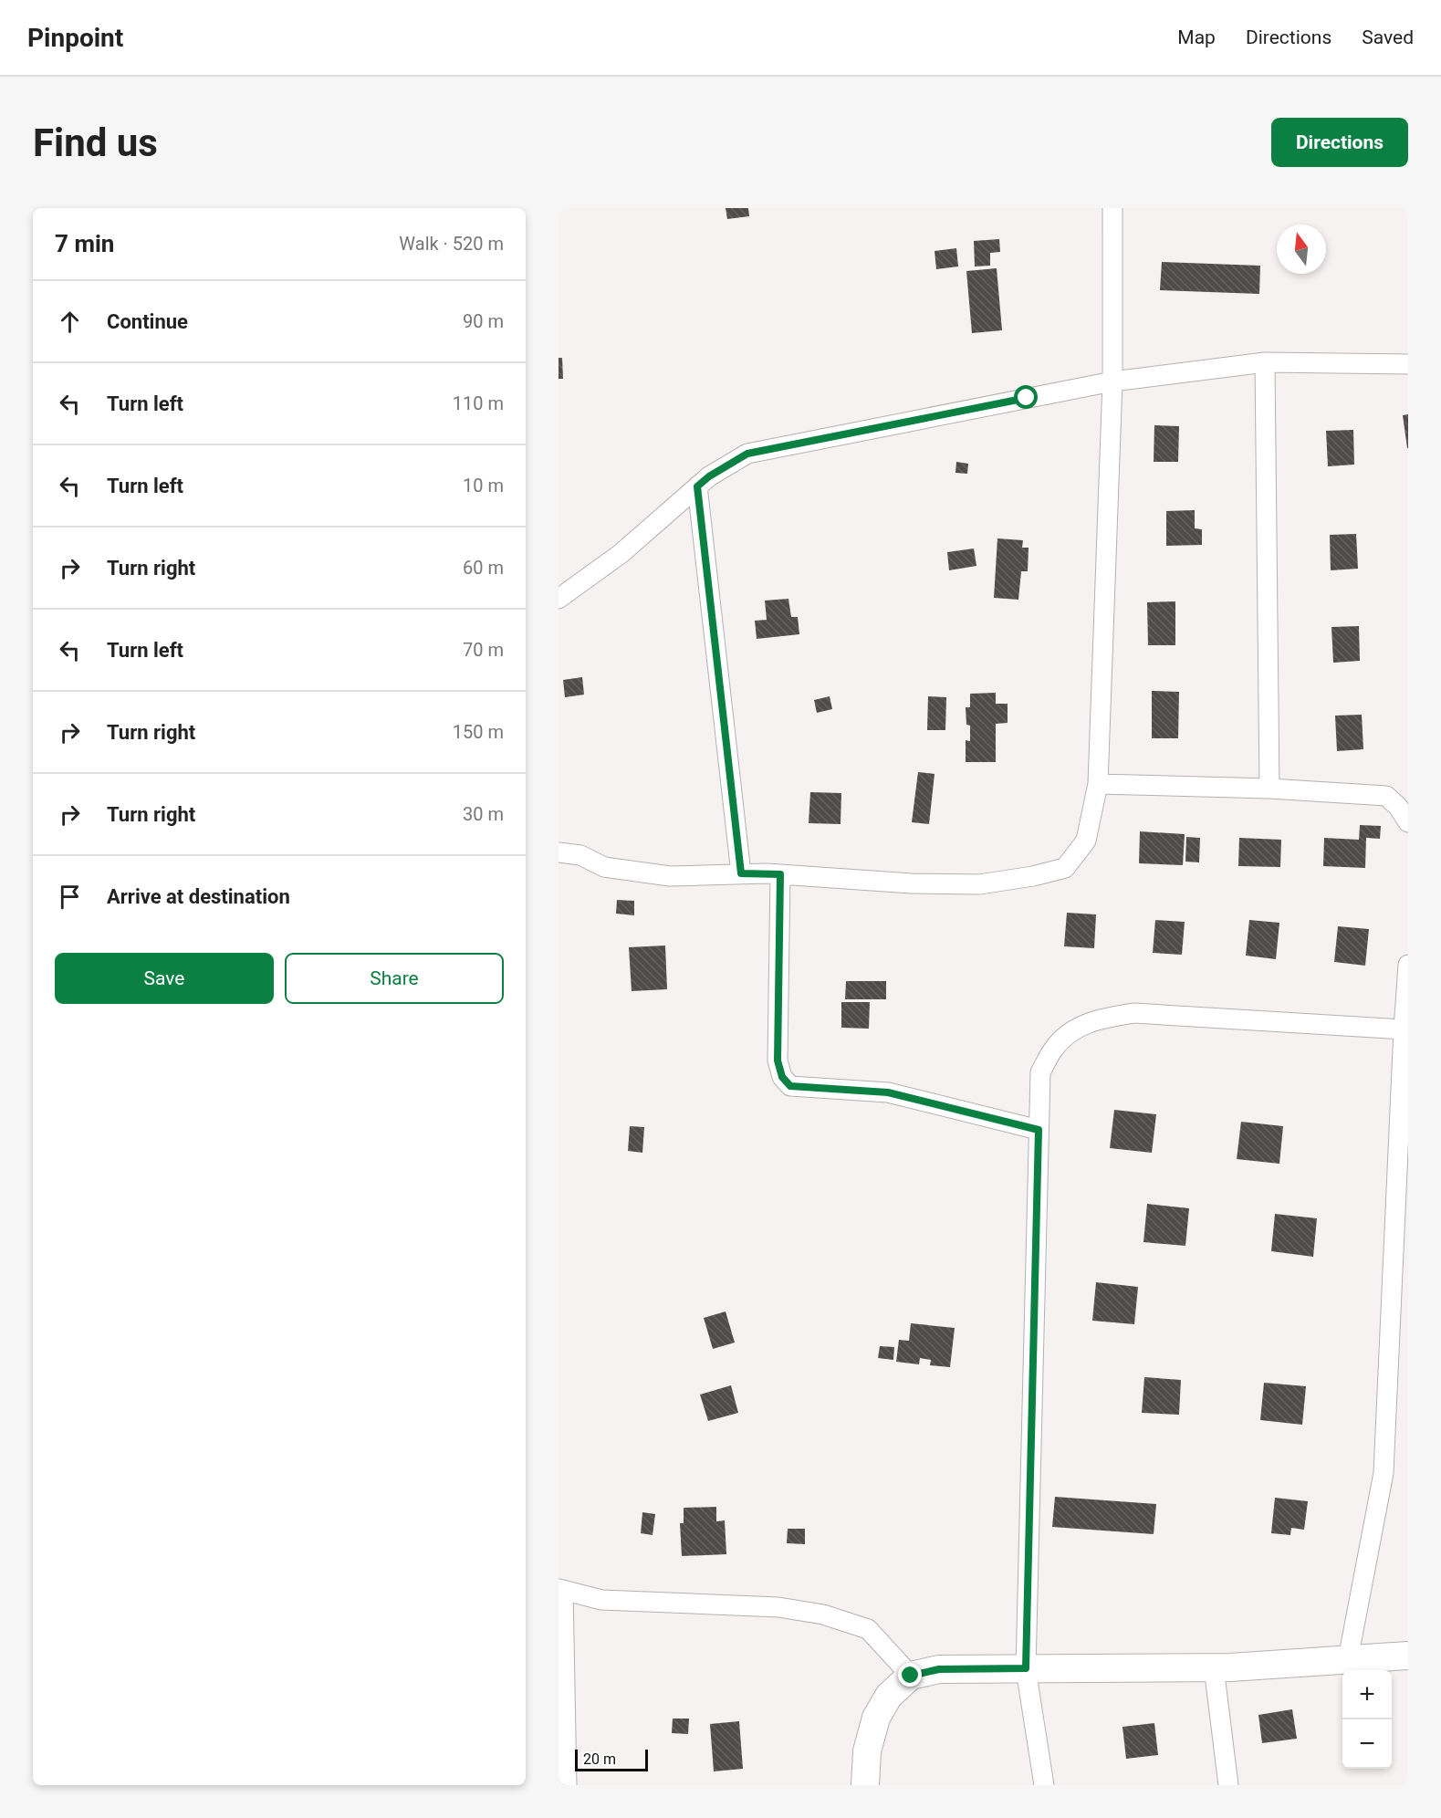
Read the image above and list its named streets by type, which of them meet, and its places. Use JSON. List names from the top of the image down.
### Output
{
  "scale_bar": "20 m",
  "north": "top",
  "page": {
    "header": "Pinpoint",
    "nav": ["Map", "Directions", "Saved"],
    "buttons": [
      "Directions",
      ["Save", "Share"]
    ],
    "title": "Find us",
    "heading": ["7 min", "Walk · 520 m"],
    "list": [
      ["Continue", "90 m"],
      ["Turn left", "110 m"],
      ["Turn left", "10 m"],
      ["Turn right", "60 m"],
      ["Turn left", "70 m"],
      ["Turn right", "150 m"],
      ["Turn right", "30 m"],
      "Arrive at destination"
    ],
    "map_buttons": ["+", "−"],
    "scale": "20 m"
  }
}
